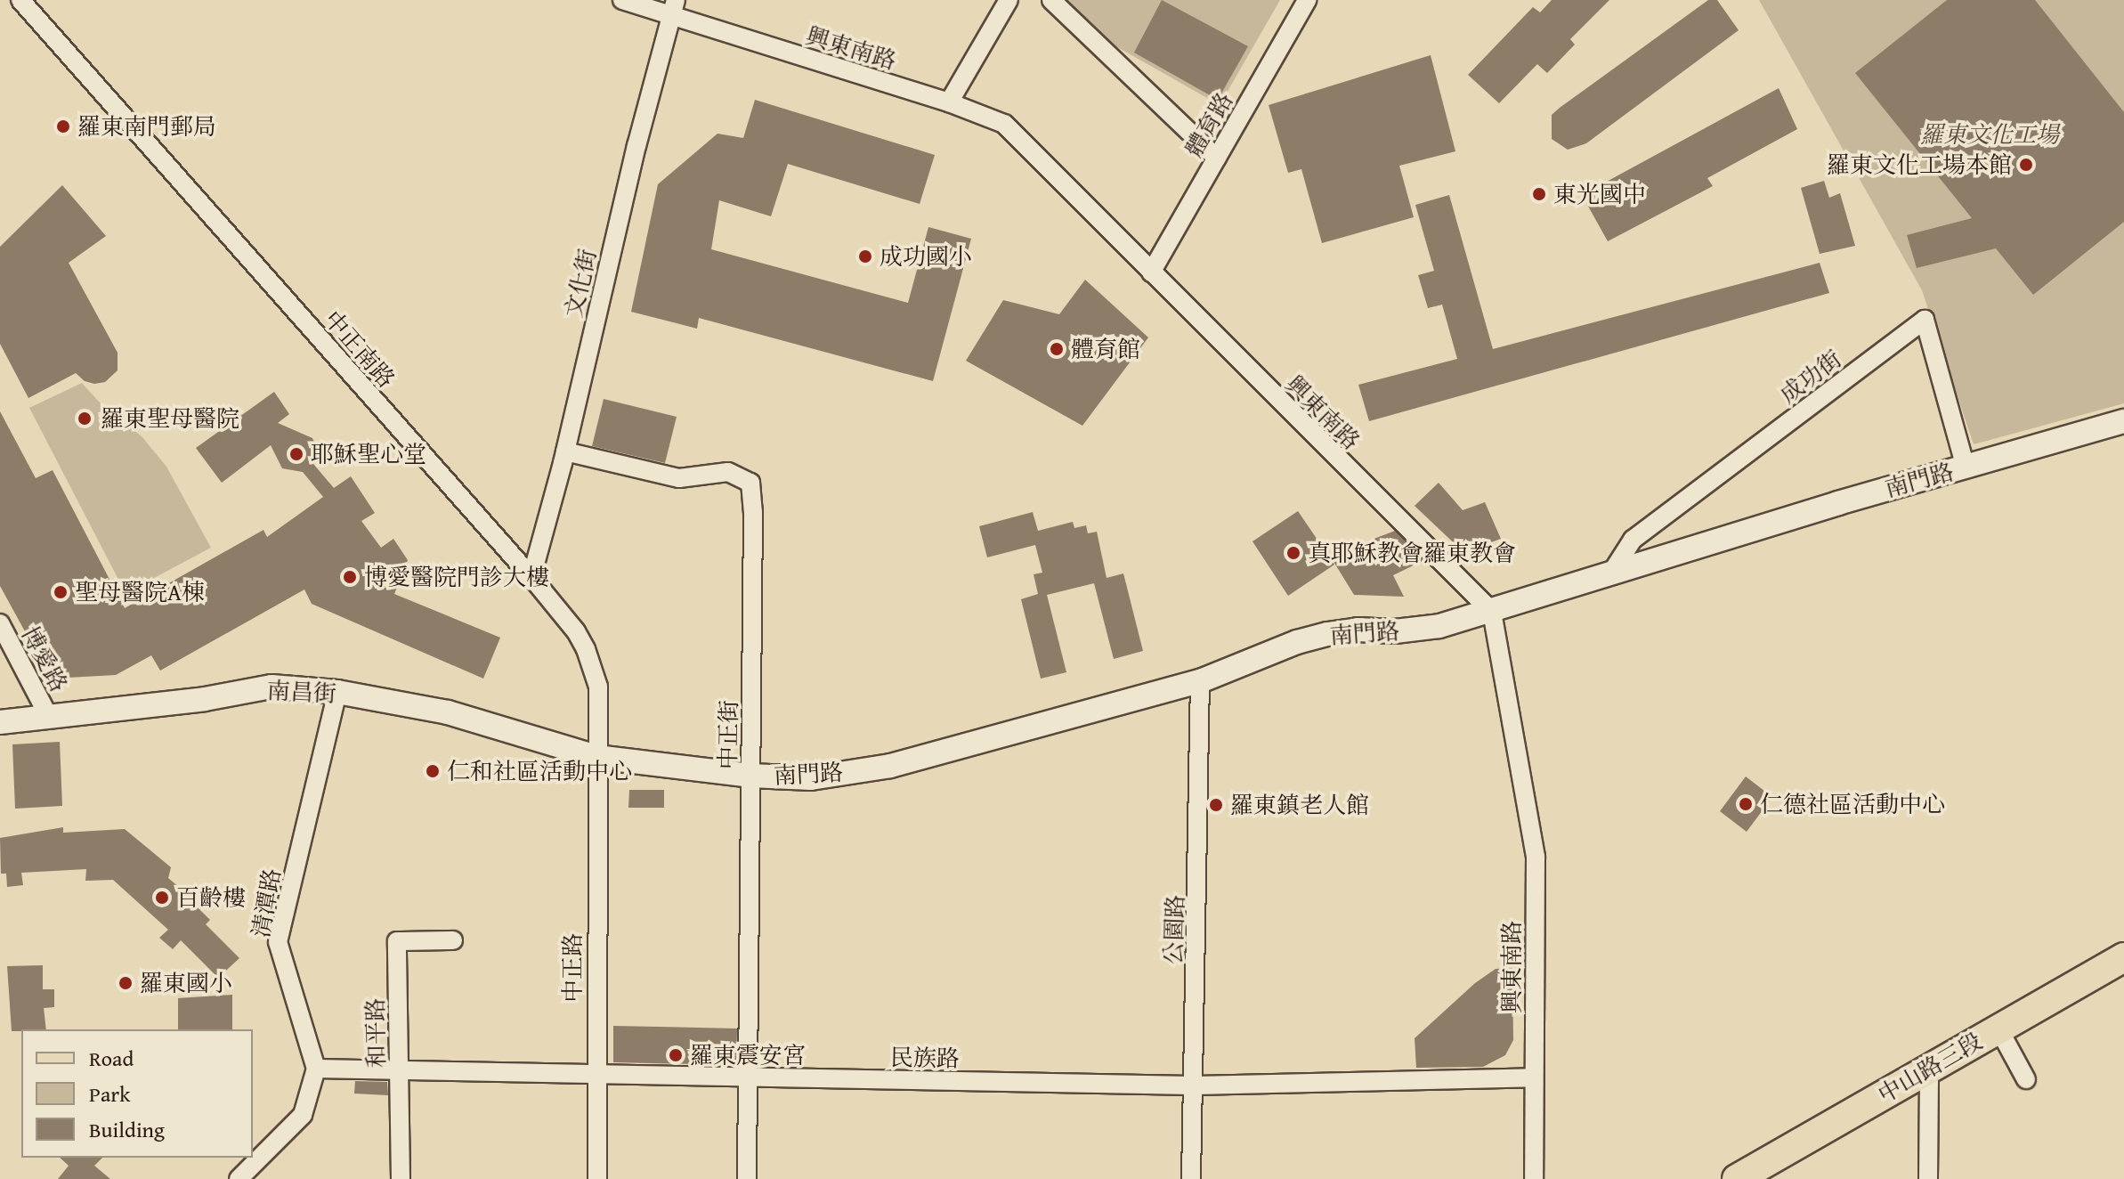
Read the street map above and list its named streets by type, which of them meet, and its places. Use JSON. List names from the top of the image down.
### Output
{
  "streets": {
    "main road": ["中山路三段"],
    "street": [
      "興東南路",
      "體育路",
      "文化街",
      "中正南路",
      "成功街",
      "南門路",
      "博愛路",
      "南昌街",
      "中正街",
      "清潭路",
      "公園路",
      "中正路",
      "和平路",
      "民族路"
    ]
  },
  "crossings": [
    ["興東南路", "體育路"],
    ["興東南路", "文化街"],
    ["興東南路", "南門路"],
    ["興東南路", "民族路"],
    ["文化街", "中正南路"],
    ["文化街", "中正街"],
    ["中正南路", "南門路"],
    ["中正南路", "南昌街"],
    ["中正南路", "中正路"],
    ["成功街", "南門路"],
    ["南門路", "南昌街"],
    ["南門路", "中正街"],
    ["南門路", "公園路"],
    ["南門路", "中正路"],
    ["博愛路", "南昌街"],
    ["南昌街", "清潭路"],
    ["南昌街", "中正路"],
    ["中正街", "民族路"],
    ["清潭路", "民族路"],
    ["公園路", "民族路"],
    ["中正路", "民族路"],
    ["和平路", "民族路"]
  ],
  "parks": ["羅東文化工場"],
  "places": [
    "羅東南門郵局",
    "羅東文化工場本館",
    "東光國中",
    "成功國小",
    "體育館",
    "羅東聖母醫院",
    "耶穌聖心堂",
    "真耶穌教會羅東教會",
    "博愛醫院門診大樓",
    "聖母醫院A棟",
    "仁和社區活動中心",
    "仁德社區活動中心",
    "羅東鎮老人館",
    "百齡樓",
    "羅東國小",
    "羅東震安宮"
  ],
  "legend": ["Road", "Park", "Building"]
}
